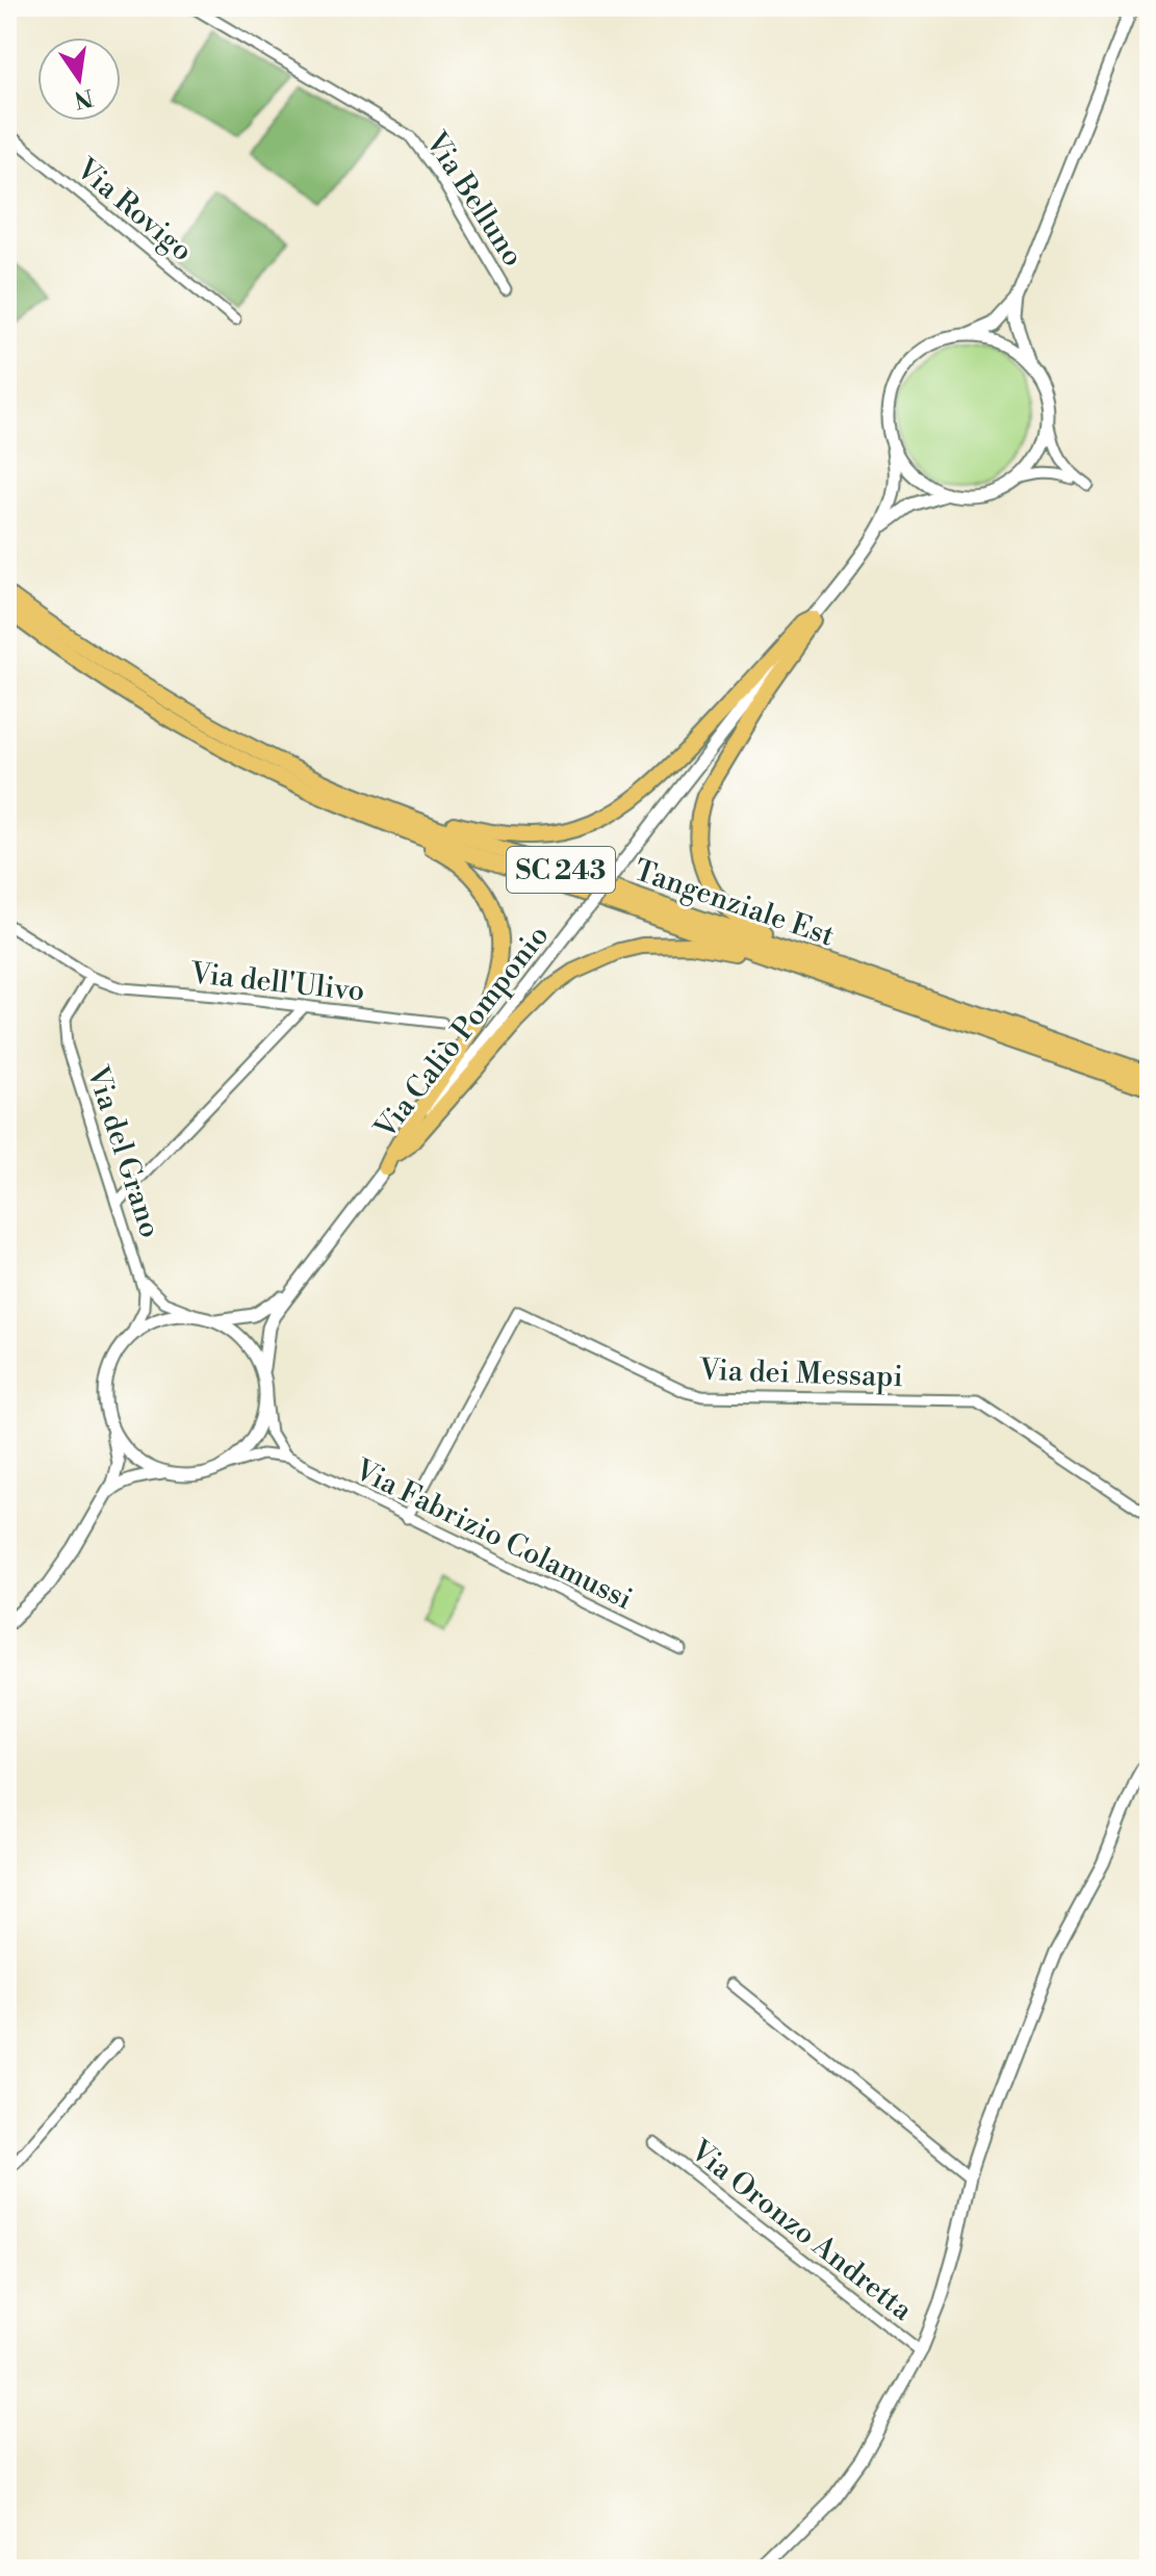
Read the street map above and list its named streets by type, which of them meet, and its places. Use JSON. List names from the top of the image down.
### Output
{
  "streets": {
    "highway": ["SC 243", "Tangenziale Est"],
    "street": [
      "Via Belluno",
      "Via Rovigo",
      "Via dell'Ulivo",
      "Via Caliò Pomponio",
      "Via del Grano",
      "Via dei Messapi",
      "Via Fabrizio Colamussi",
      "Via Oronzo Andretta"
    ]
  },
  "crossings": [
    ["Via dell'Ulivo", "Via del Grano"],
    ["Via dei Messapi", "Via Fabrizio Colamussi"]
  ],
  "north": "bottom"
}
